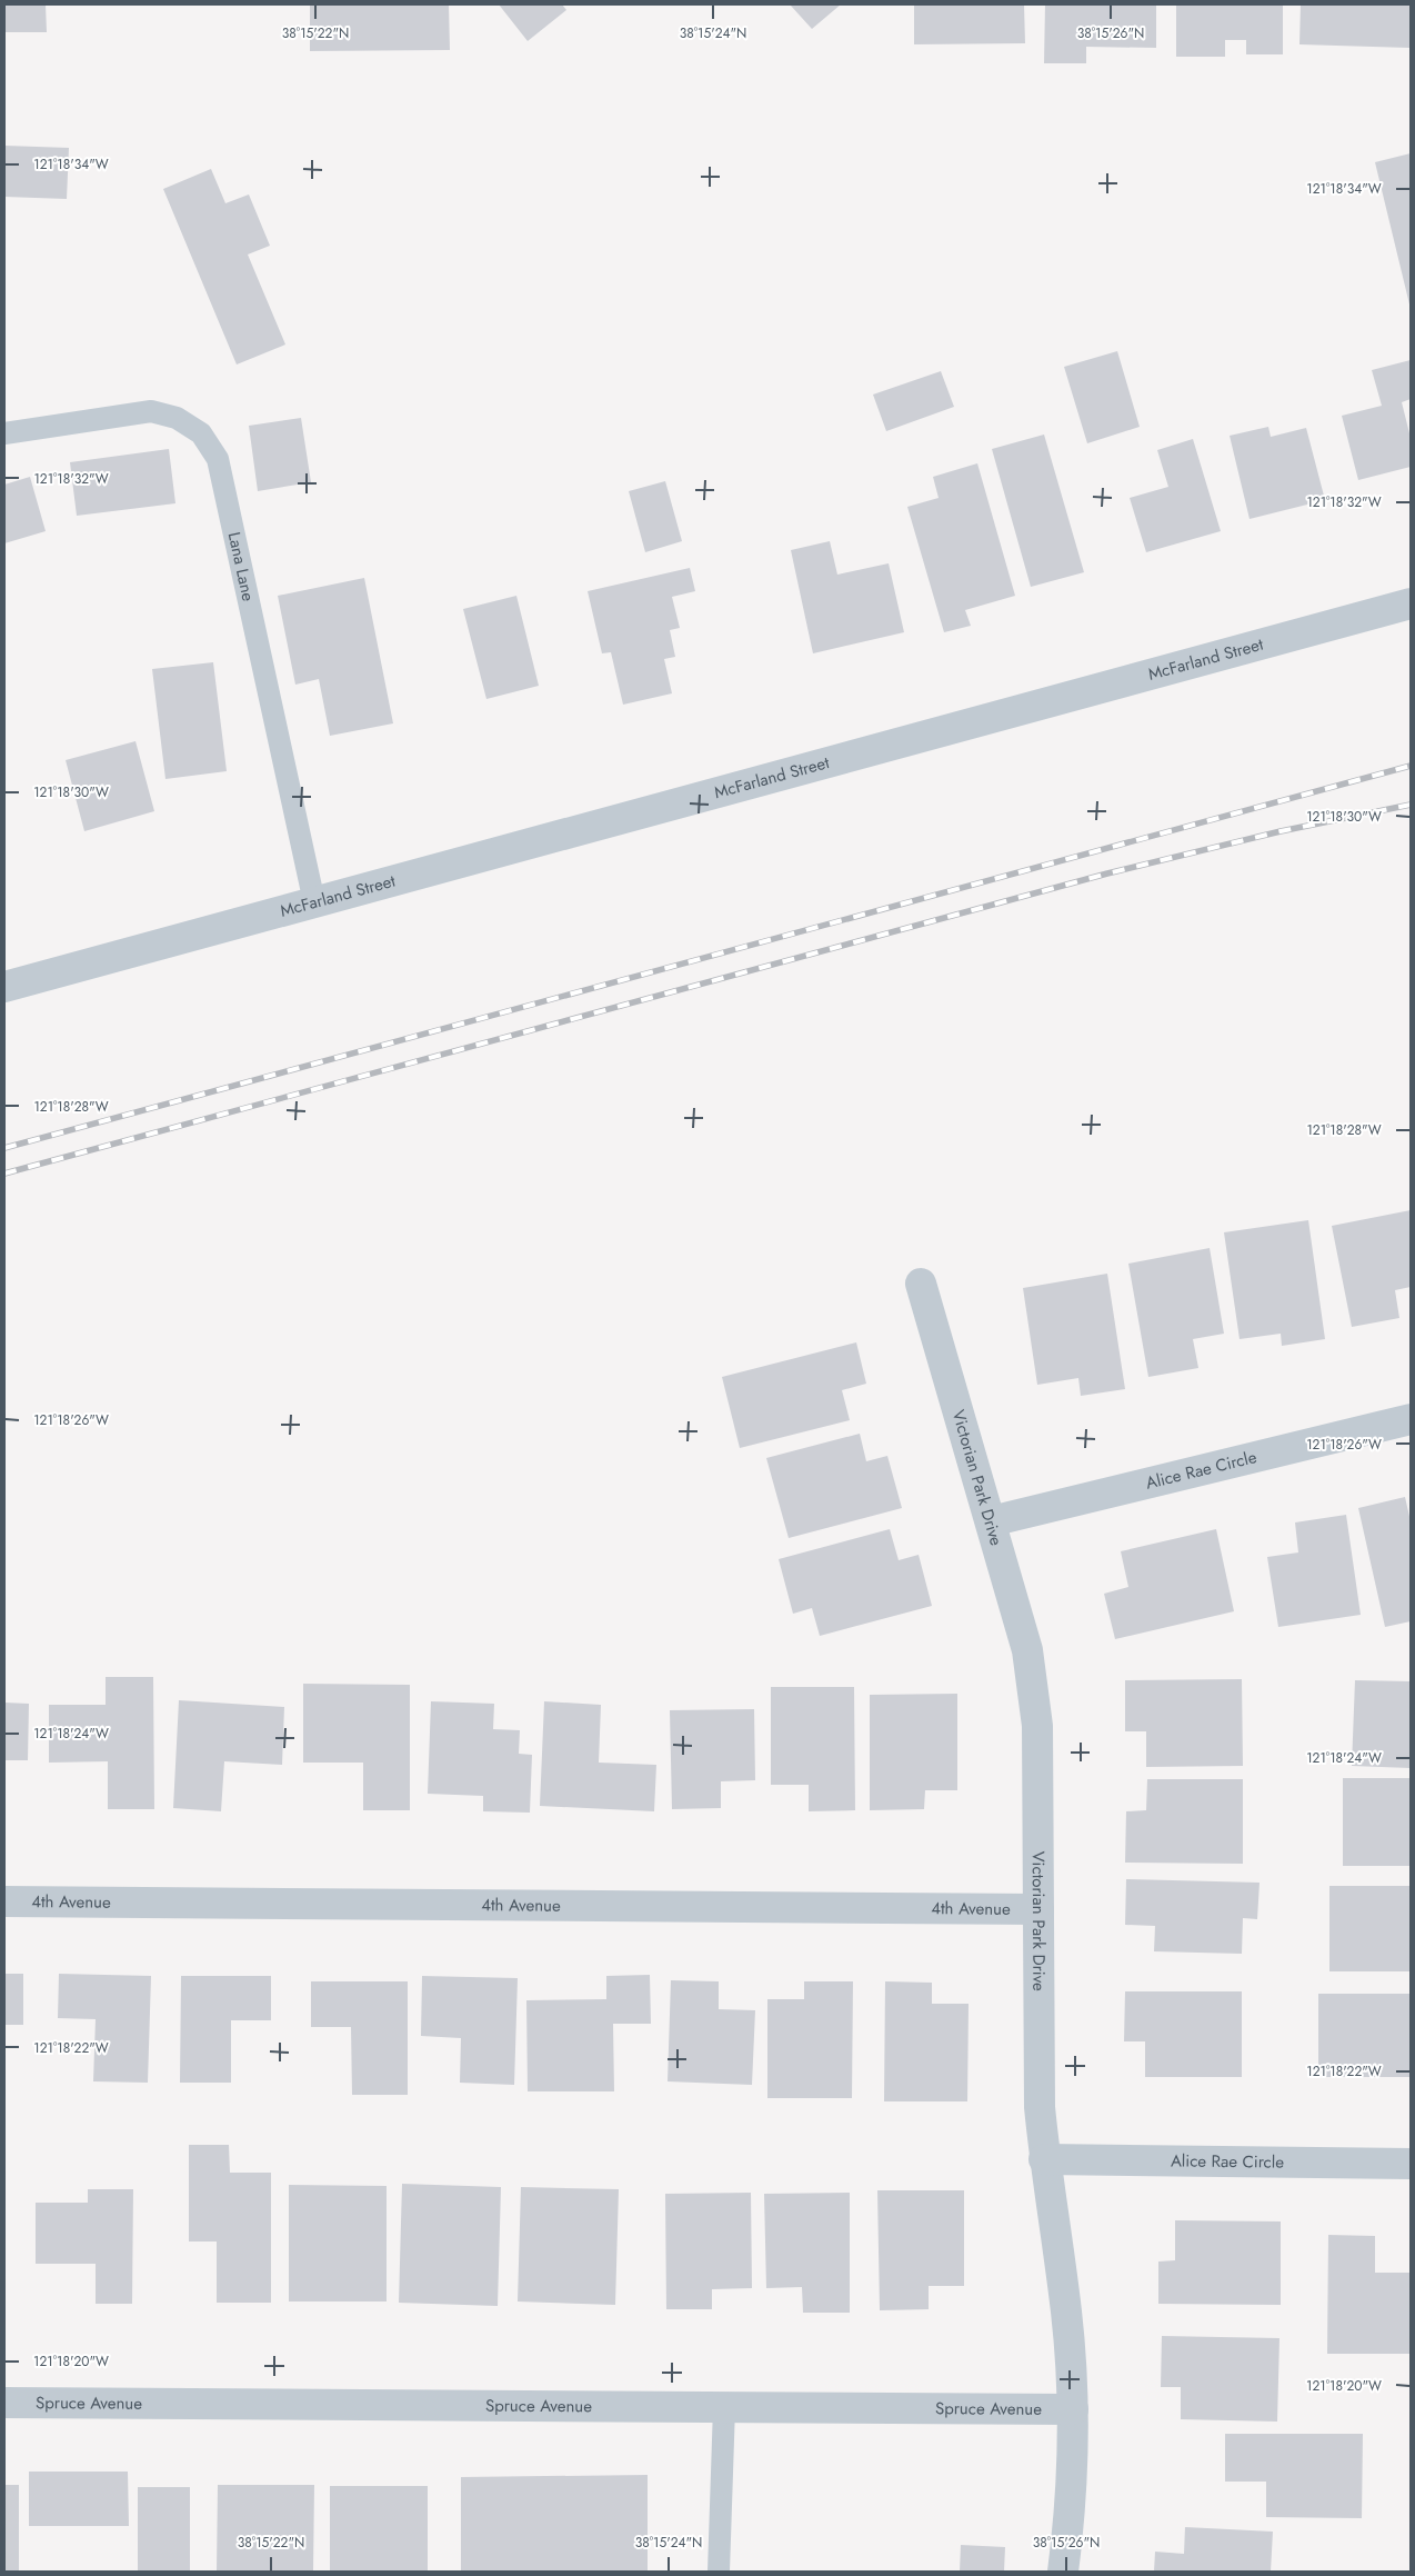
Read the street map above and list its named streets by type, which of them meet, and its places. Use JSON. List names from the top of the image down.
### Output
{
  "streets": {
    "street": [
      "McFarland Street",
      "Alice Rae Circle",
      "Victorian Park Drive",
      "4th Avenue",
      "Spruce Avenue"
    ],
    "lane": ["Lana Lane"]
  },
  "crossings": [
    ["Lana Lane", "McFarland Street"],
    ["Alice Rae Circle", "Victorian Park Drive"],
    ["Victorian Park Drive", "4th Avenue"],
    ["Victorian Park Drive", "Spruce Avenue"]
  ],
  "coordinates": [
    "38°15'22\"N",
    "38°15'24\"N",
    "38°15'26\"N",
    "121°18'34\"W",
    "121°18'32\"W",
    "121°18'30\"W",
    "121°18'28\"W",
    "121°18'26\"W",
    "121°18'24\"W",
    "121°18'22\"W",
    "121°18'20\"W"
  ]
}
